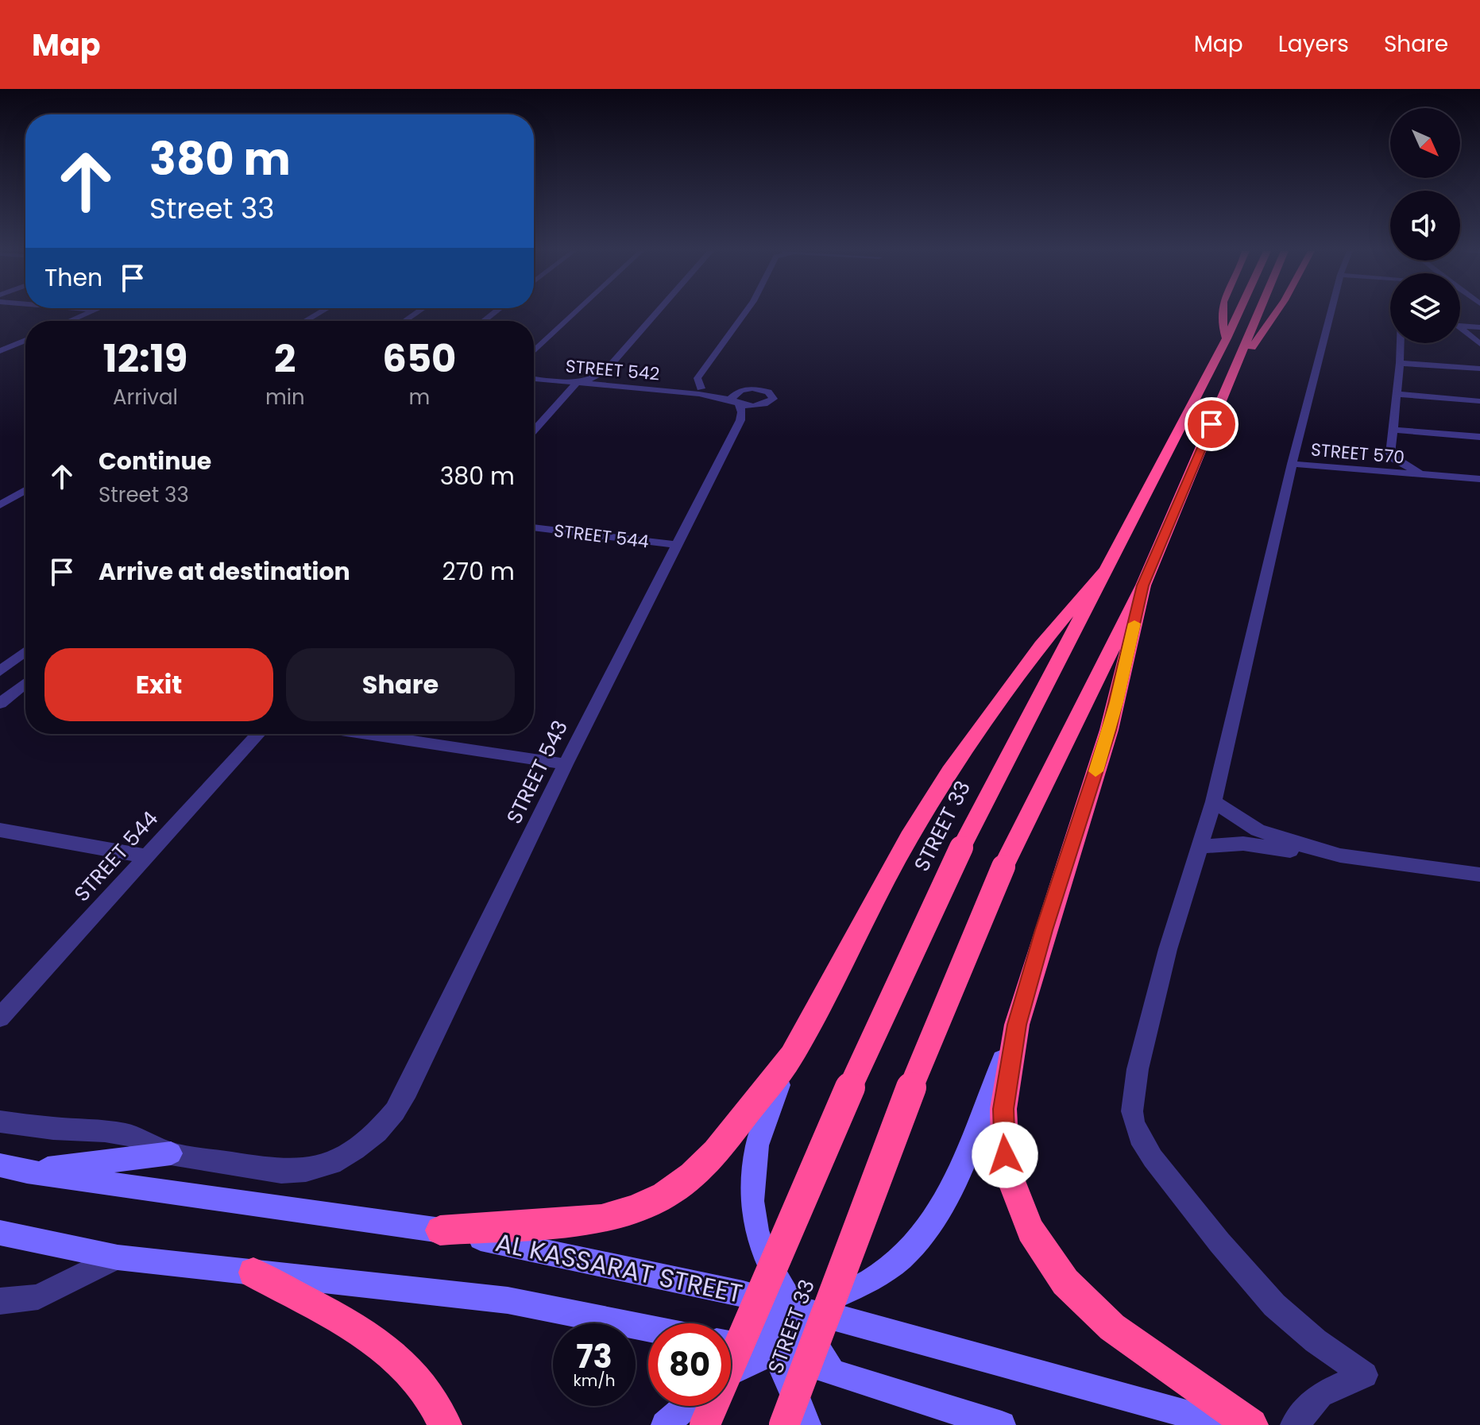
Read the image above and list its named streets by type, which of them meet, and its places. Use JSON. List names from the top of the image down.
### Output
{
  "streets": {
    "highway": ["STREET 33"],
    "street": [
      "STREET 542",
      "STREET 570",
      "STREET 544",
      "STREET 543",
      "AL KASSARAT STREET"
    ]
  },
  "crossings": [
    ["STREET 542", "STREET 543"],
    ["STREET 544", "STREET 543"]
  ],
  "north": "bottom right",
  "page": {
    "header": "Map",
    "nav": ["Map", "Layers", "Share"],
    "turn": ["380 m", "Street 33"],
    "then": "Then",
    "eta": [
      "12:19",
      "Arrival",
      "2",
      "min",
      "650",
      "m"
    ],
    "list": [
      {
        "name": "Continue",
        "note": "Street 33",
        "value": "380 m"
      },
      {
        "name": "Arrive at destination",
        "value": "270 m"
      }
    ],
    "buttons": ["Exit", "Share"],
    "speed": "73 km/h",
    "limit": "80"
  }
}
